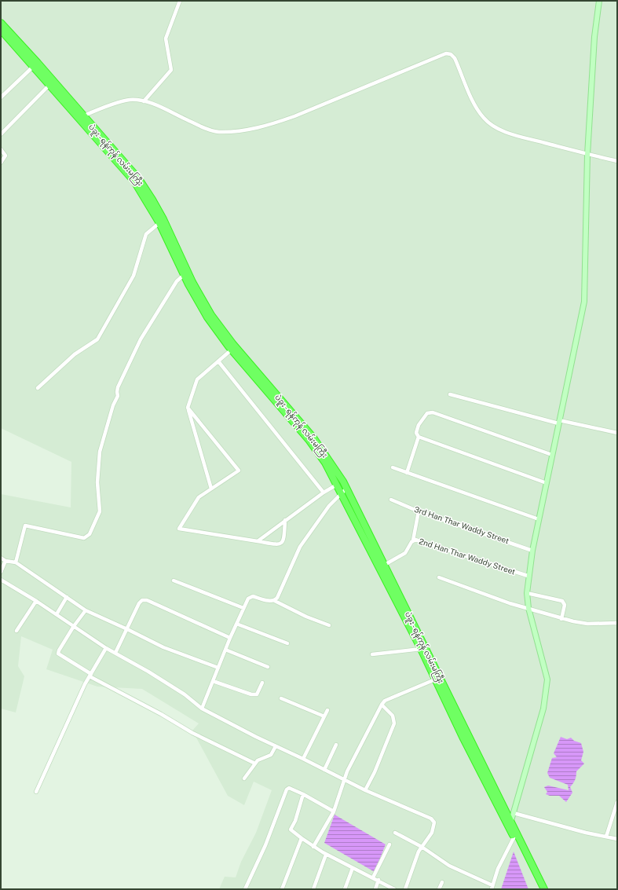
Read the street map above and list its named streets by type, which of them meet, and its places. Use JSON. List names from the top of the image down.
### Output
{
  "streets": {
    "highway": ["ပဲခူး - ရန်ကုန် လမ်းမကြီး"],
    "street": ["3rd Han Thar Waddy Street", "2nd Han Thar Waddy Street"]
  },
  "crossings": [
    ["ပဲခူး - ရန်ကုန် လမ်းမကြီး", "2nd Han Thar Waddy Street"]
  ]
}
